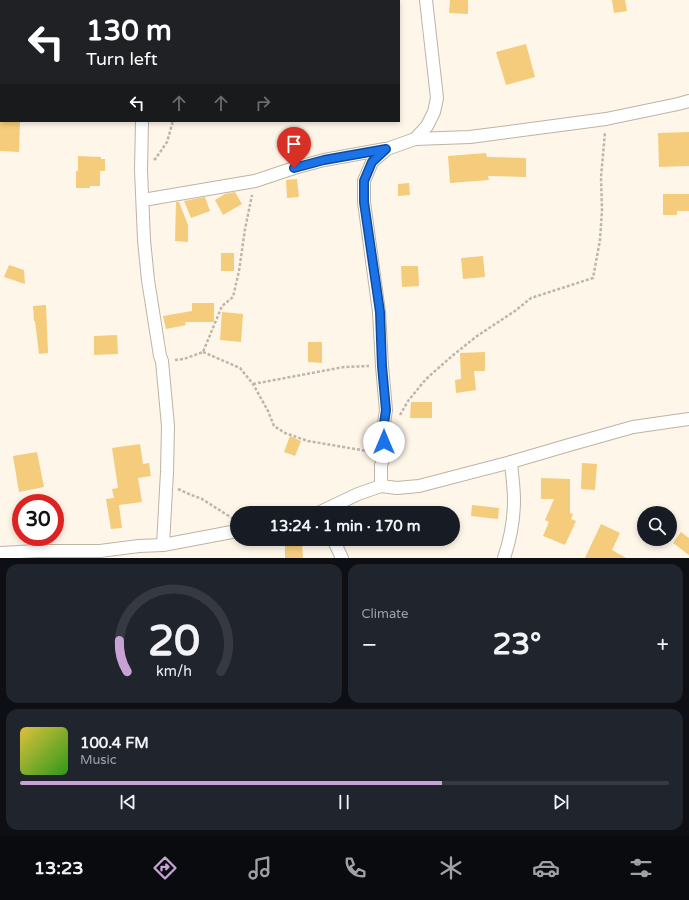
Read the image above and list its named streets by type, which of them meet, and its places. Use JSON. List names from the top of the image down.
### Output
{
  "page": {
    "turn": ["130 m", "Turn left"],
    "limit": "30",
    "trip": "13:24 · 1 min · 170 m",
    "tile": "Climate",
    "heat": ["−", "23°", "+"],
    "song": ["100.4 FM", "Music"],
    "tabs": "13:23",
    "gauge": ["20", "km/h"]
  }
}
